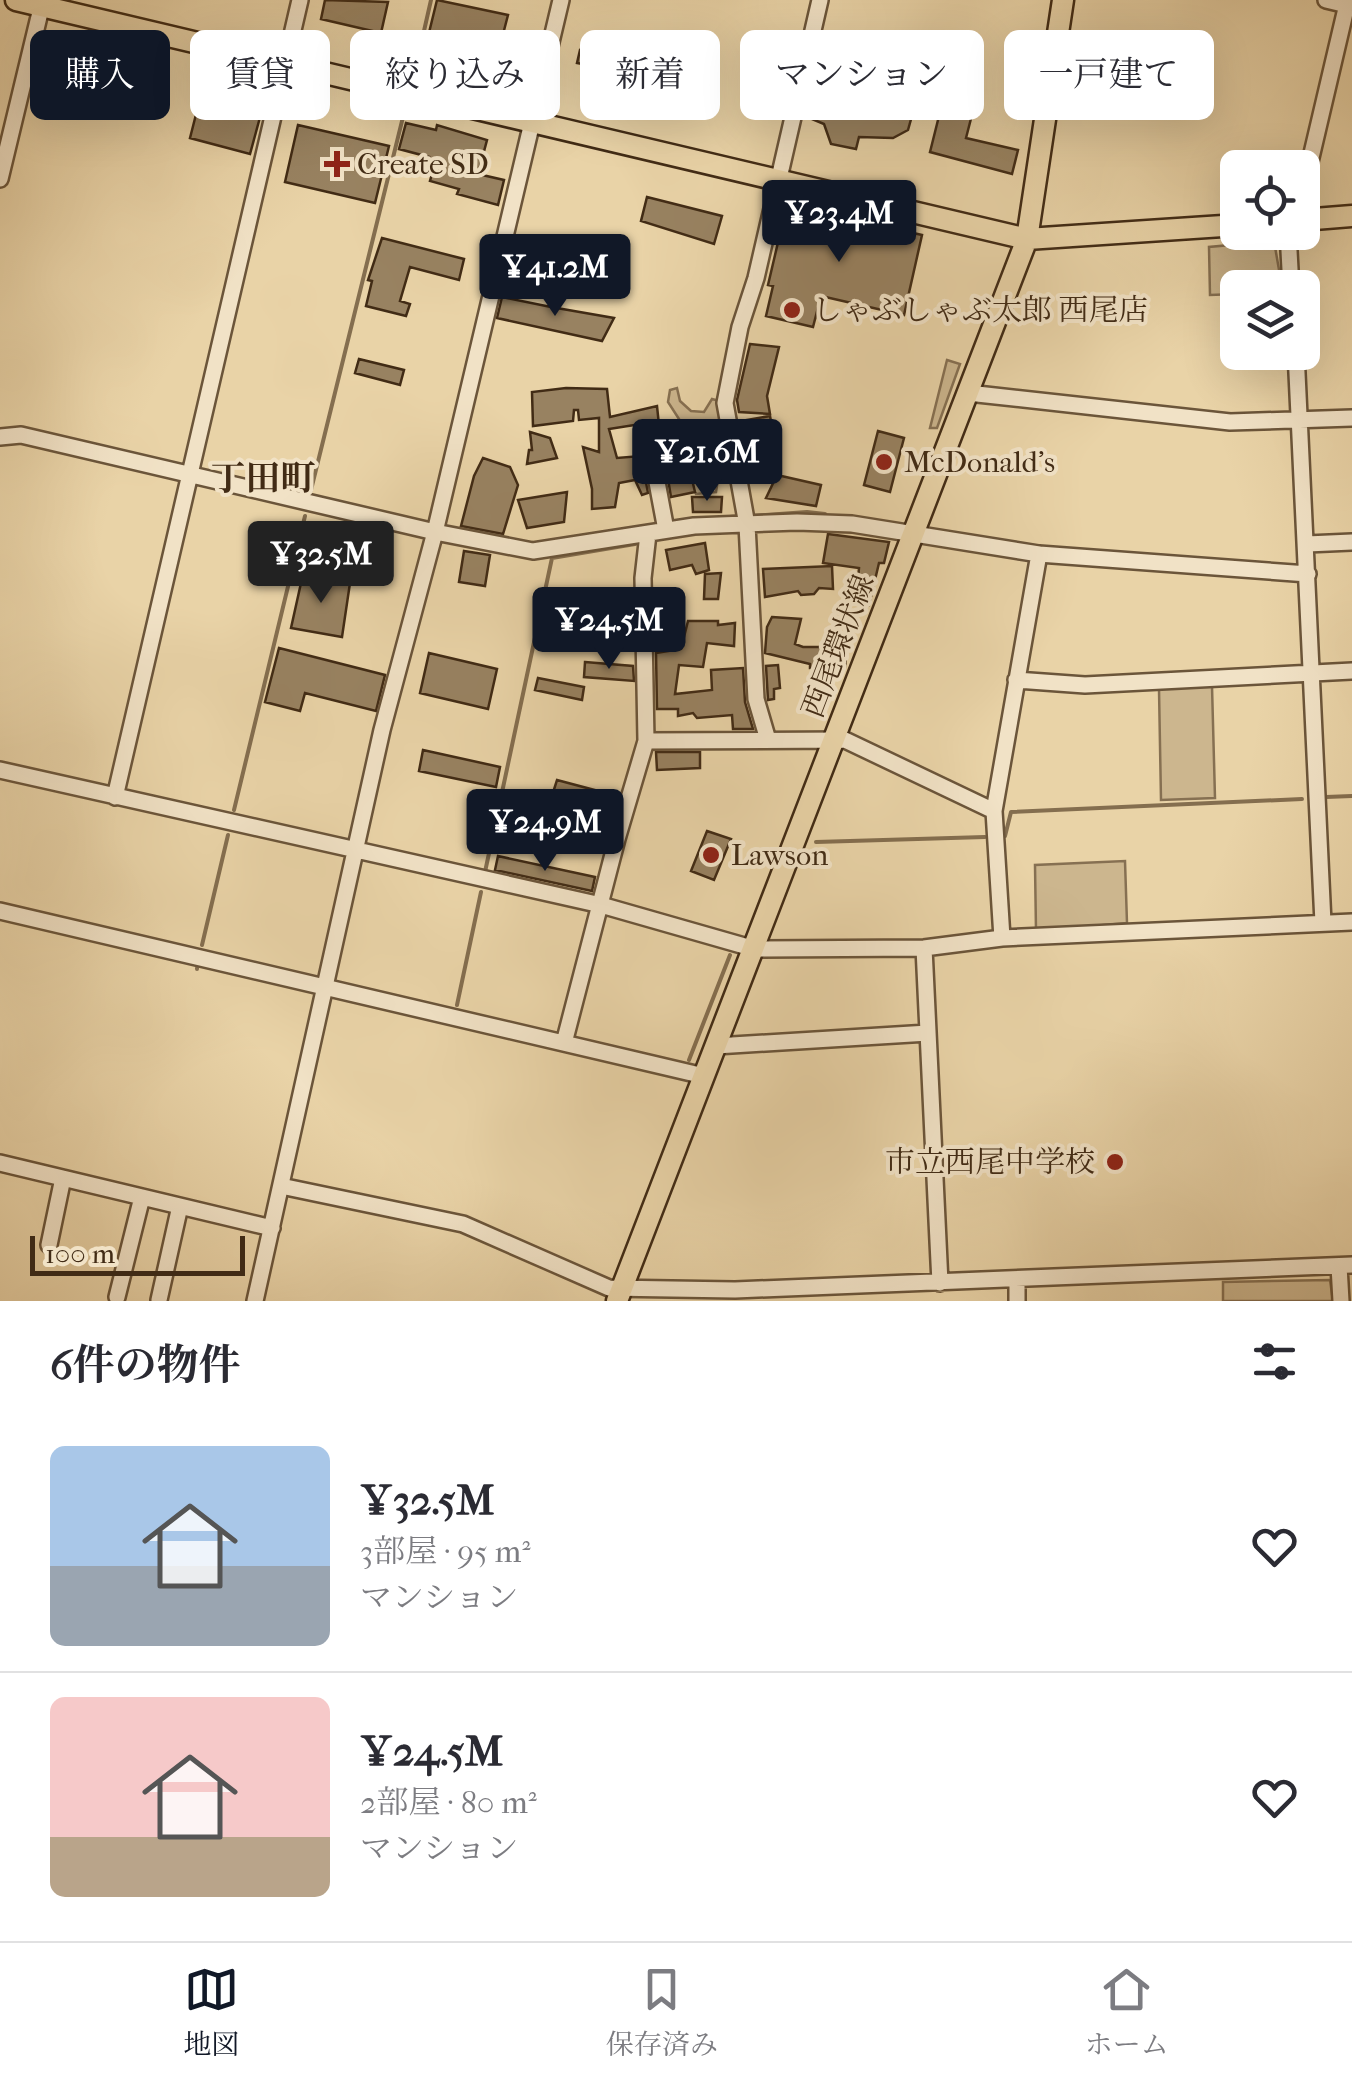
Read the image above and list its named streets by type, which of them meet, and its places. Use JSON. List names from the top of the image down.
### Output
{
  "streets": {
    "main road": ["西尾環状線"]
  },
  "districts": ["丁田町"],
  "places": {
    "health": ["Create SD"],
    "other": [
      "しゃぶしゃぶ太郎 西尾店",
      "McDonald's",
      "Lawson",
      "市立西尾中学校"
    ]
  },
  "scale_bar": "100 m",
  "page": {
    "chip": [
      "購入",
      "賃貸",
      "絞り込み",
      "新着",
      "マンション",
      "一戸建て"
    ],
    "price": [
      "¥23.4M",
      "¥41.2M",
      "¥21.6M",
      "¥32.5M",
      "¥24.5M",
      "¥24.9M"
    ],
    "scale": "100 m",
    "heading": "6件の物件",
    "list": [
      {
        "name": "¥32.5M",
        "note": "3部屋 · 95 m² · マンション"
      },
      {
        "name": "¥24.5M",
        "note": "2部屋 · 80 m² · マンション"
      }
    ],
    "tabs": ["地図", "保存済み", "ホーム"]
  }
}
